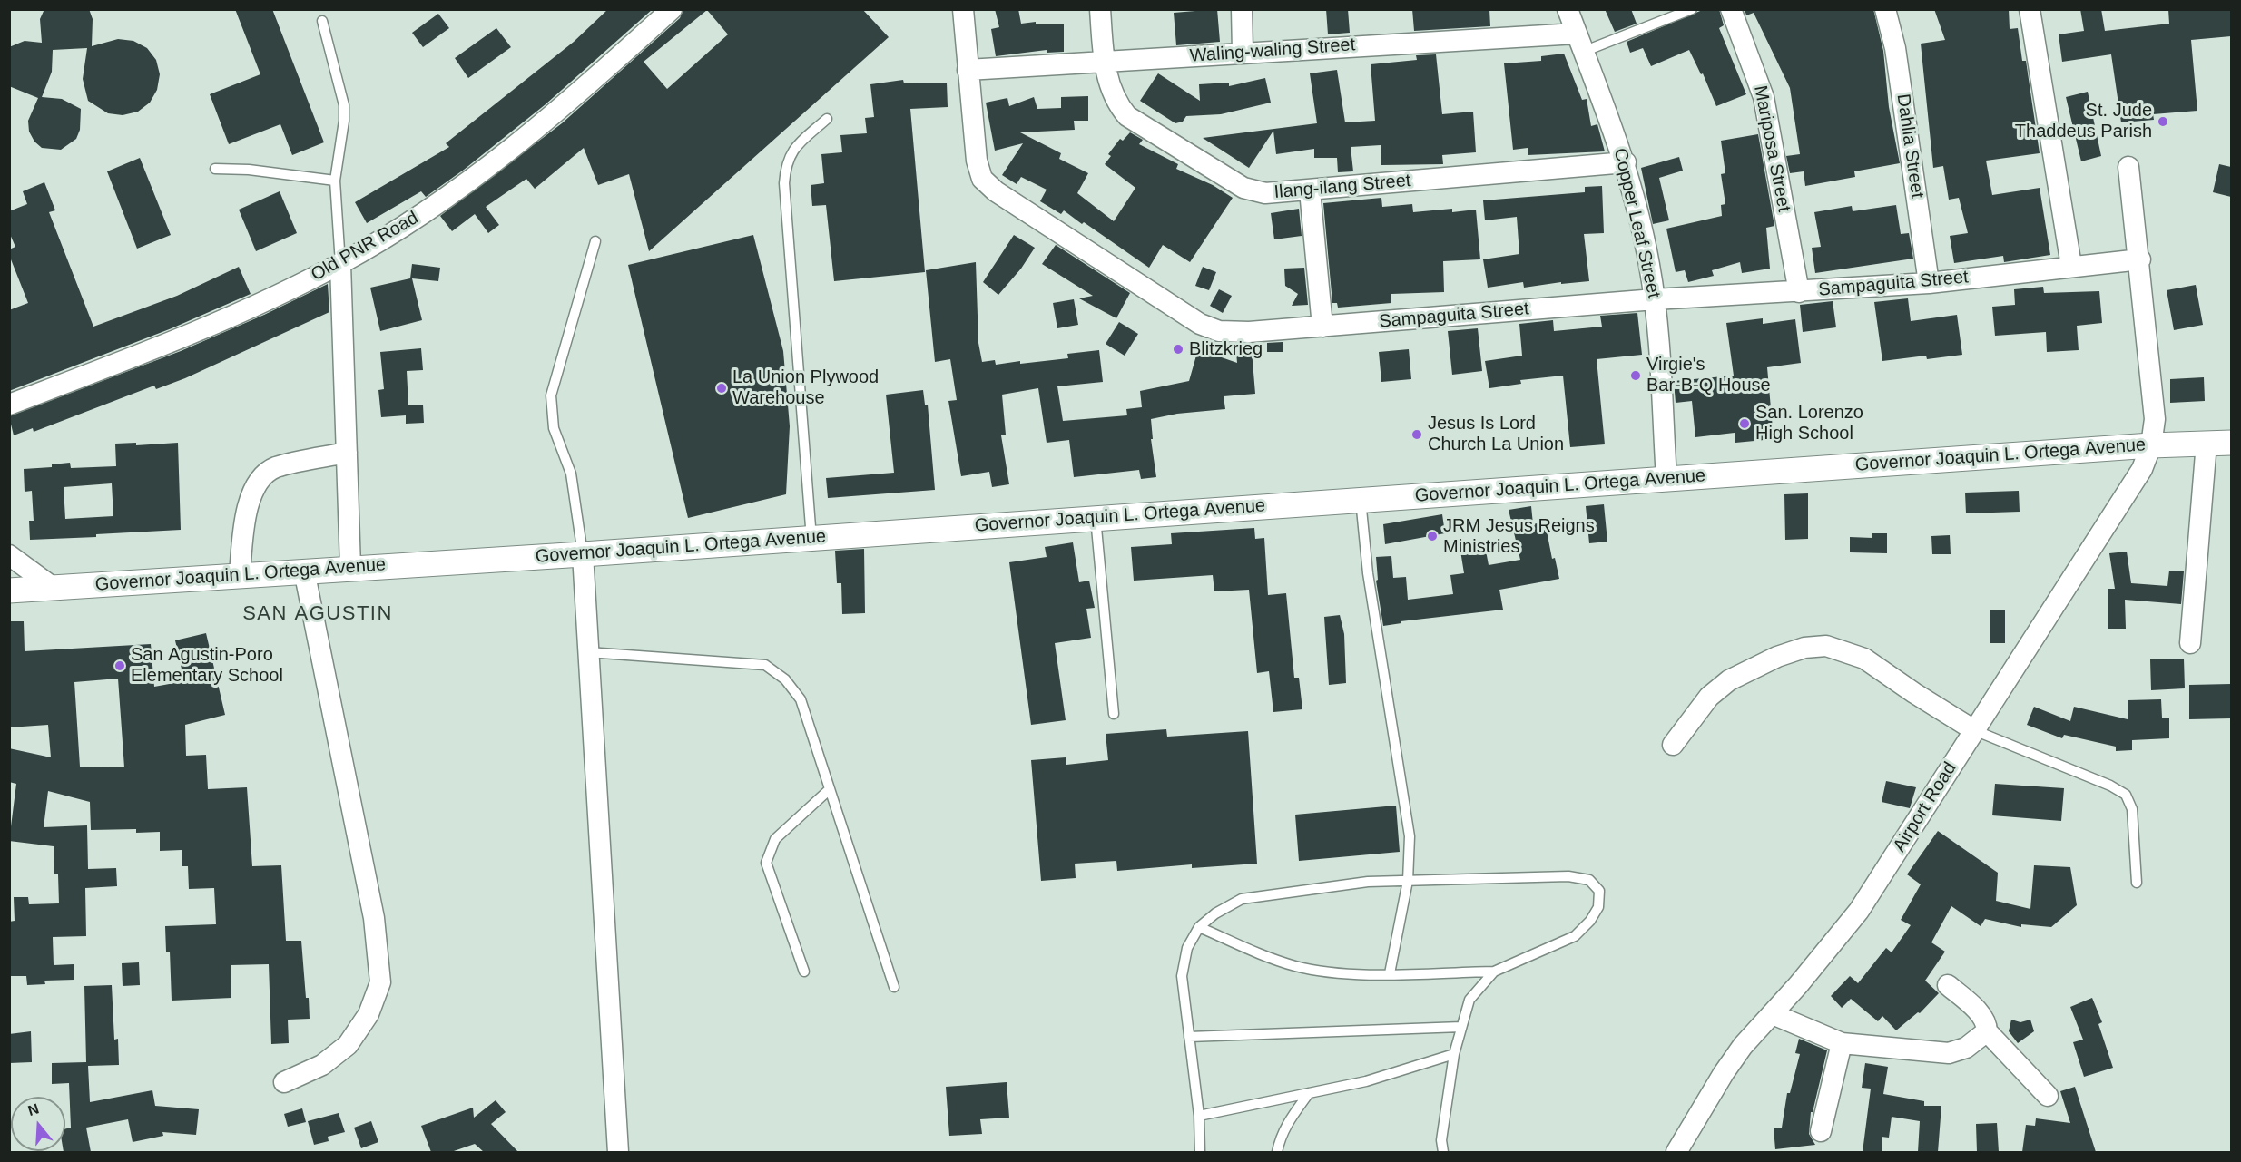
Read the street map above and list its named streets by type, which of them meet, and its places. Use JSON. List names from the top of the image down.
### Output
{
  "streets": {
    "street": [
      "Waling-waling Street",
      "Dahlia Street",
      "Mariposa Street",
      "Ilang-ilang Street",
      "Copper Leaf Street",
      "Old PNR Road",
      "Sampaguita Street",
      "Governor Joaquin L. Ortega Avenue",
      "Airport Road"
    ]
  },
  "crossings": [
    ["Waling-waling Street", "Ilang-ilang Street"],
    ["Waling-waling Street", "Copper Leaf Street"],
    ["Waling-waling Street", "Sampaguita Street"],
    ["Dahlia Street", "Sampaguita Street"],
    ["Mariposa Street", "Sampaguita Street"],
    ["Ilang-ilang Street", "Copper Leaf Street"],
    ["Copper Leaf Street", "Sampaguita Street"],
    ["Copper Leaf Street", "Governor Joaquin L. Ortega Avenue"],
    ["Sampaguita Street", "Airport Road"],
    ["Governor Joaquin L. Ortega Avenue", "Airport Road"]
  ],
  "districts": ["SAN AGUSTIN"],
  "places": [
    "St. Jude Thaddeus Parish",
    "Blitzkrieg",
    "Virgie's Bar-B-Q House",
    "La Union Plywood Warehouse",
    "San. Lorenzo High School",
    "Jesus Is Lord Church La Union",
    "JRM Jesus Reigns Ministries",
    "San Agustin-Poro Elementary School"
  ],
  "north": "top"
}
